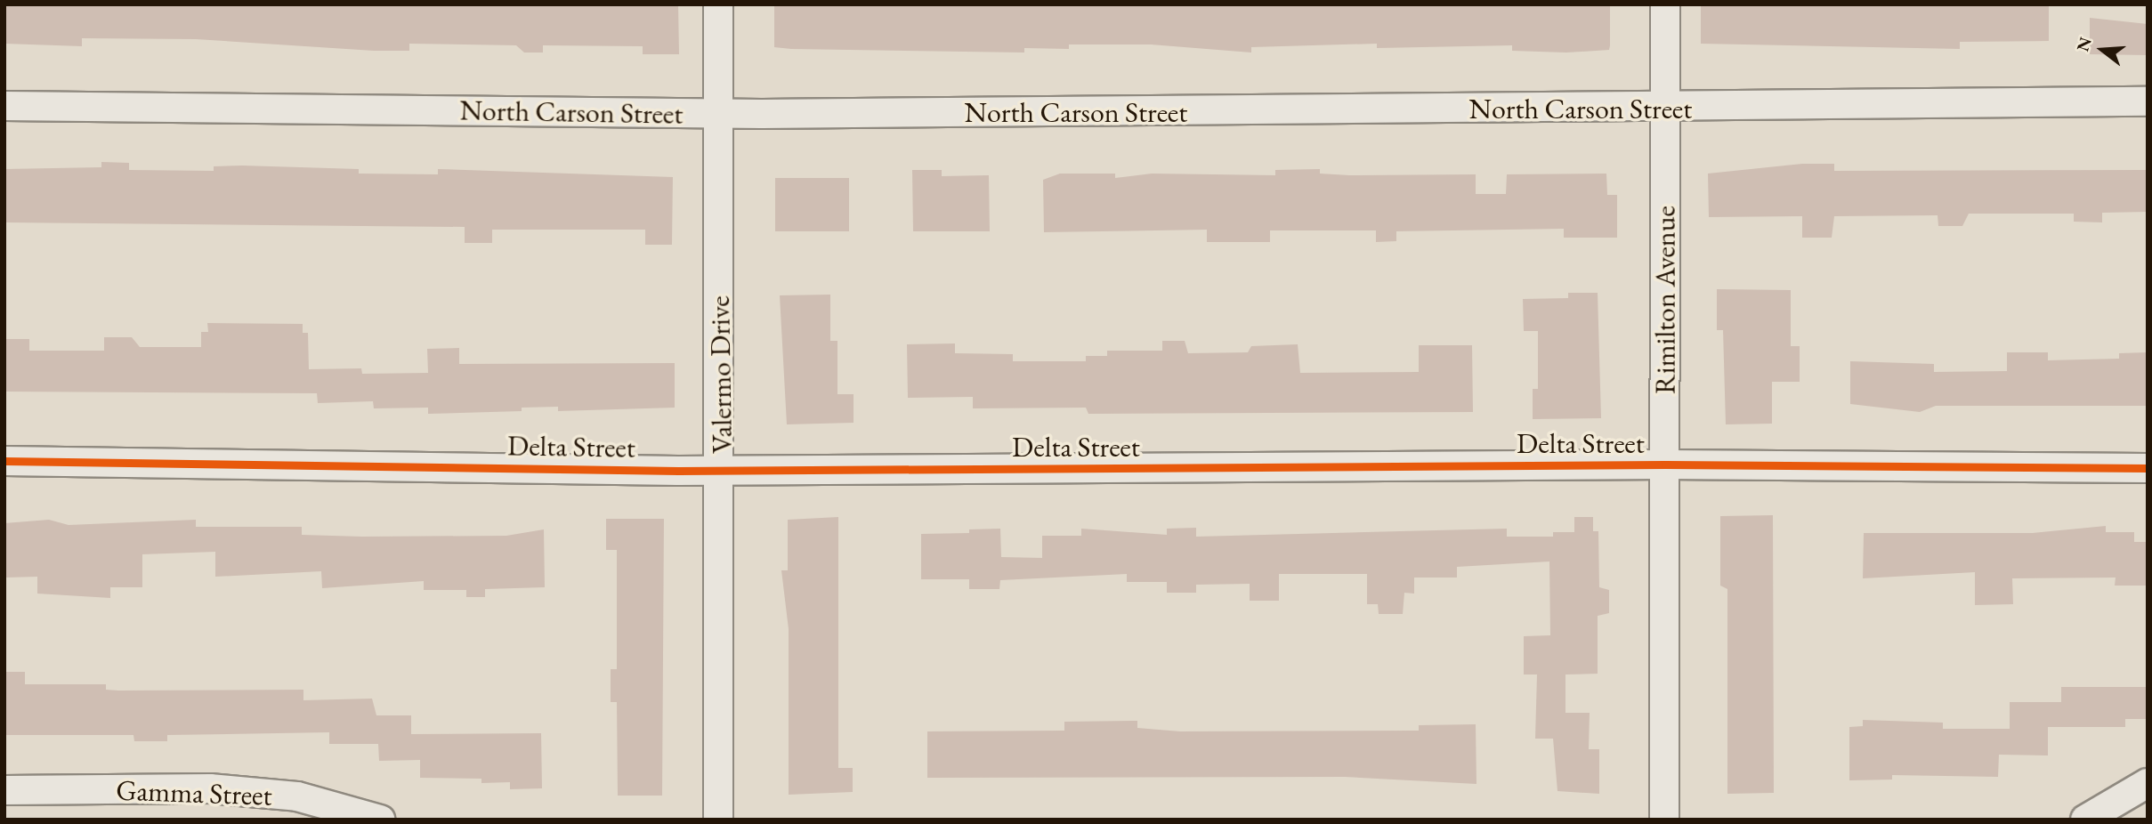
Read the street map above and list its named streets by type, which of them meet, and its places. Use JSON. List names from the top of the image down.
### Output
{
  "streets": {
    "street": [
      "North Carson Street",
      "Rimilton Avenue",
      "Valermo Drive",
      "Delta Street",
      "Gamma Street"
    ]
  },
  "crossings": [
    ["North Carson Street", "Rimilton Avenue"],
    ["North Carson Street", "Valermo Drive"],
    ["Rimilton Avenue", "Delta Street"],
    ["Valermo Drive", "Delta Street"]
  ],
  "north": "left"
}
